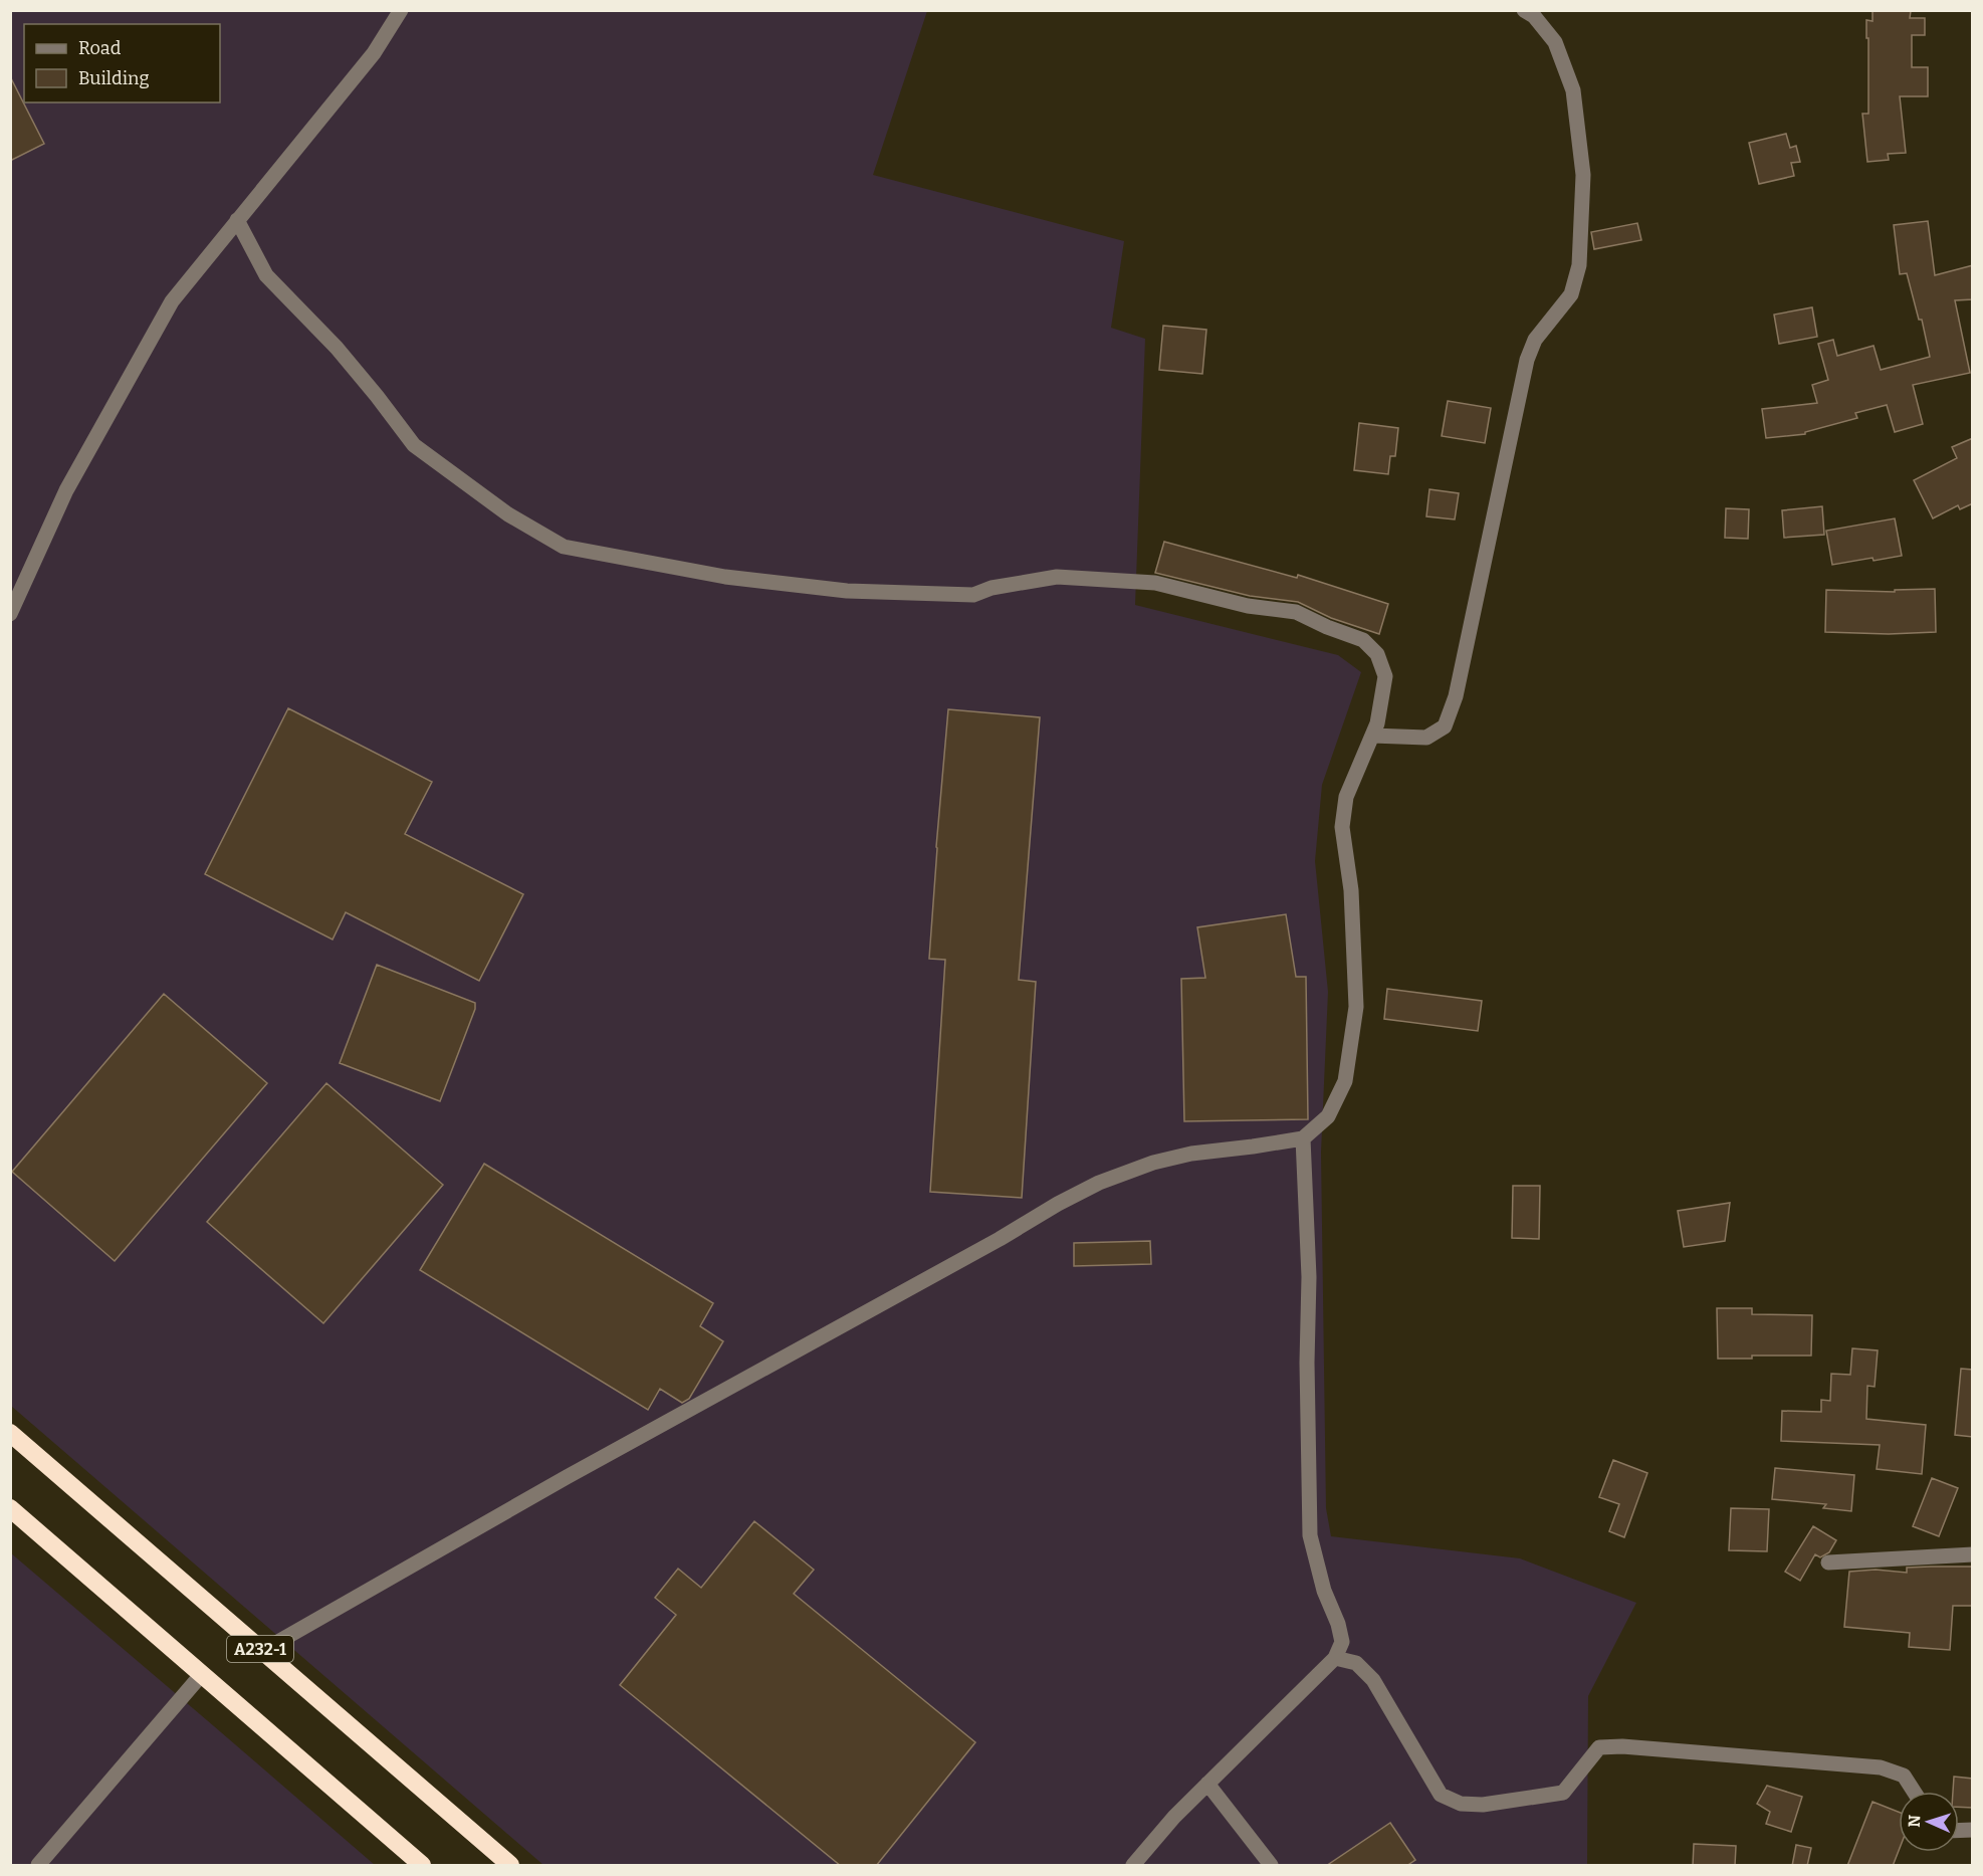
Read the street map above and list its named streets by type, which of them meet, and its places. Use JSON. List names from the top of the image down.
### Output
{
  "streets": {
    "highway": ["A232-1"]
  },
  "legend": ["Road", "Building"],
  "north": "left"
}
